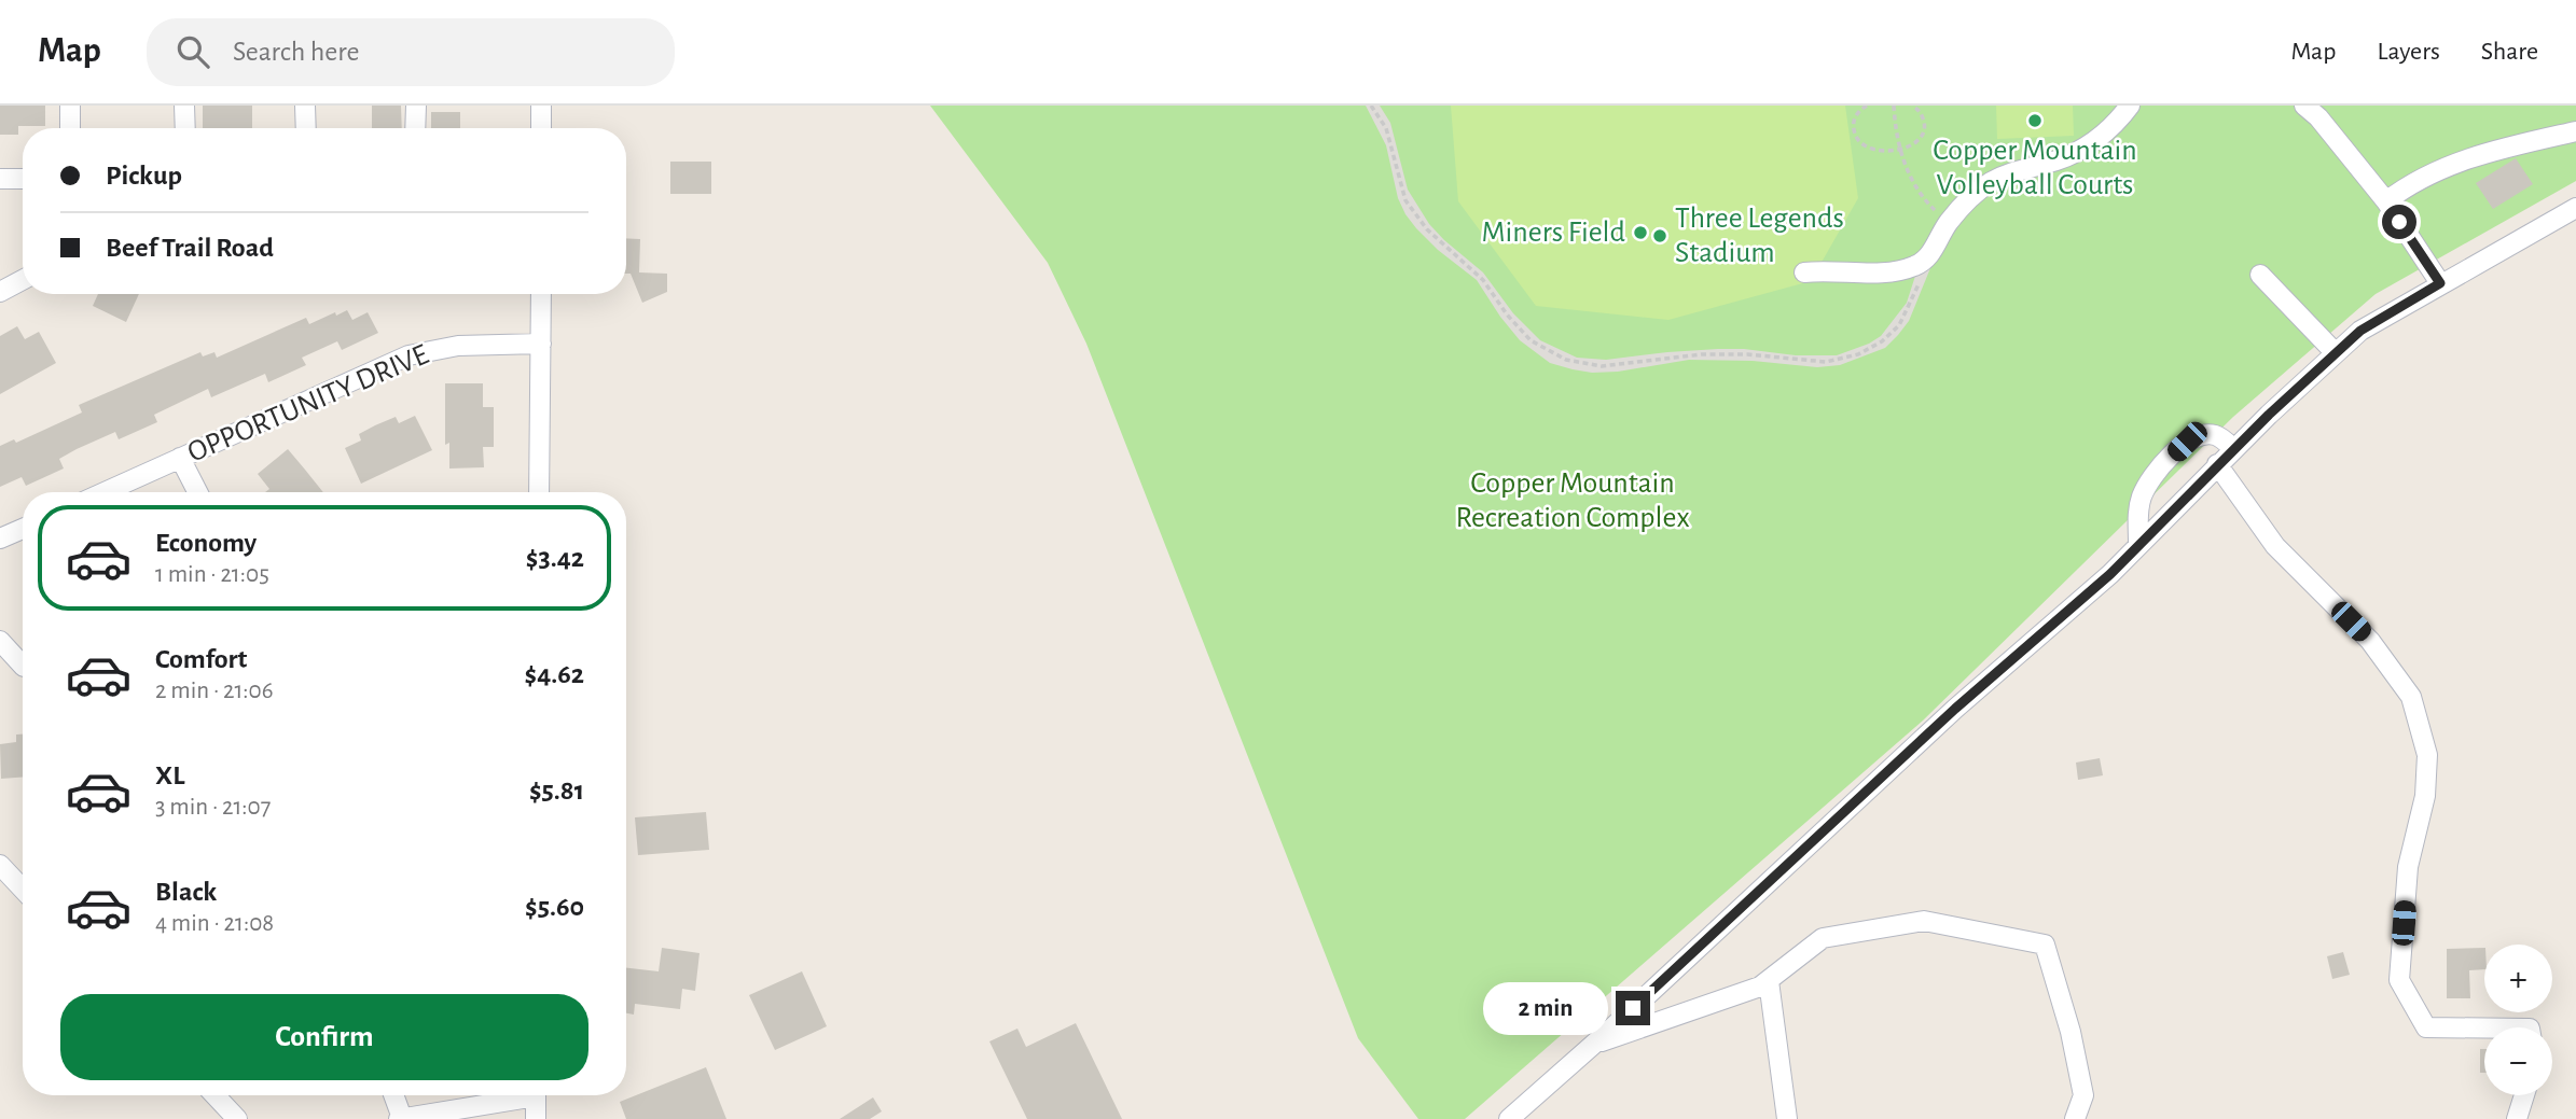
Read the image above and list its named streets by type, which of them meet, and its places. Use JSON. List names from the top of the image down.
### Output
{
  "streets": {
    "street": ["OPPORTUNITY DRIVE"]
  },
  "parks": ["Copper Mountain Recreation Complex"],
  "places": ["Copper Mountain Volleyball Courts", "Miners Field", "Three Legends Stadium"],
  "page": {
    "header": "Map",
    "search": "Search here",
    "nav": ["Map", "Layers", "Share"],
    "banner": ["Pickup", "Beef Trail Road"],
    "list": [
      {
        "name": "Economy",
        "note": "1 min · 21:05",
        "value": "$3.42"
      },
      {
        "name": "Comfort",
        "note": "2 min · 21:06",
        "value": "$4.62"
      },
      {
        "name": "XL",
        "note": "3 min · 21:07",
        "value": "$5.81"
      },
      {
        "name": "Black",
        "note": "4 min · 21:08",
        "value": "$5.60"
      }
    ],
    "map_buttons": ["+", "−"],
    "buttons": "Confirm",
    "bubble": "2 min"
  }
}
